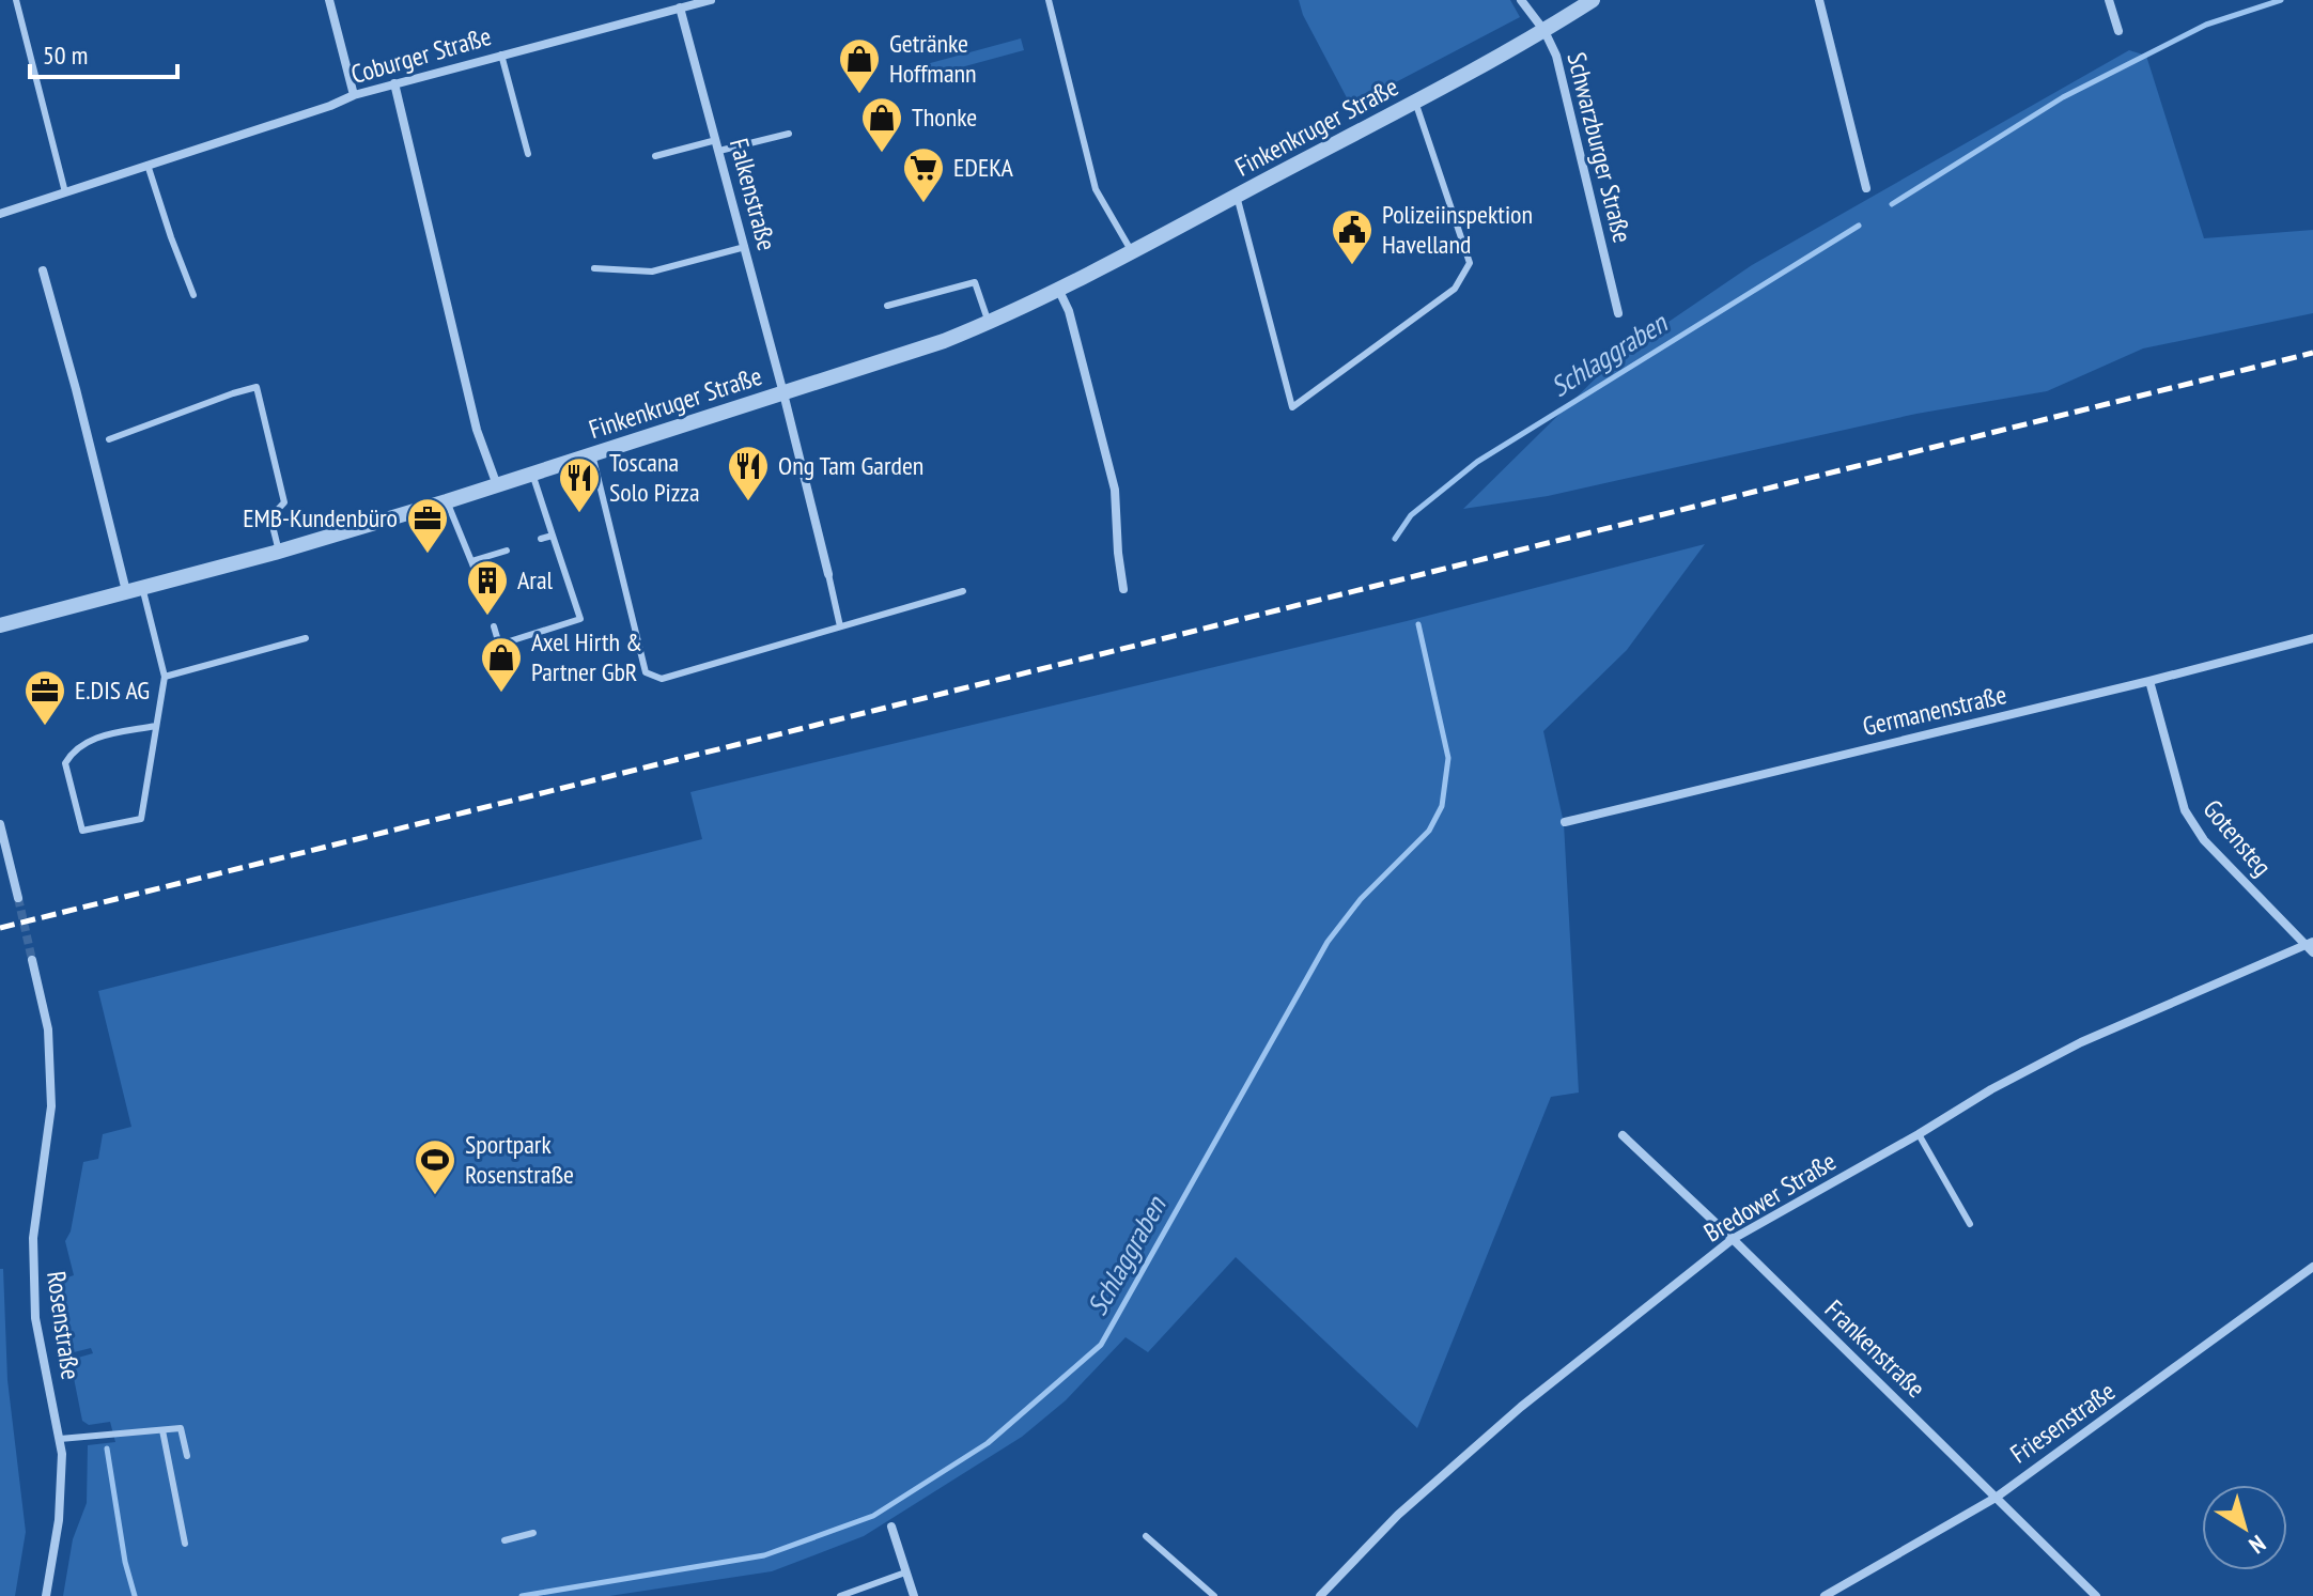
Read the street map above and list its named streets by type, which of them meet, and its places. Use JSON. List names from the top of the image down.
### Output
{
  "streets": {
    "street": [
      "Coburger Straße",
      "Finkenkruger Straße",
      "Schwarzburger Straße",
      "Falkenstraße",
      "Germanenstraße",
      "Gotensteg",
      "Bredower Straße",
      "Rosenstraße",
      "Frankenstraße",
      "Friesenstraße"
    ]
  },
  "crossings": [
    ["Coburger Straße", "Falkenstraße"],
    ["Finkenkruger Straße", "Schwarzburger Straße"],
    ["Finkenkruger Straße", "Falkenstraße"],
    ["Germanenstraße", "Gotensteg"],
    ["Gotensteg", "Bredower Straße"],
    ["Bredower Straße", "Frankenstraße"],
    ["Frankenstraße", "Friesenstraße"]
  ],
  "water": ["Schlaggraben"],
  "places": {
    "shop": ["Getränke Hoffmann", "Thonke", "Axel Hirth & Partner GbR"],
    "supermarket": ["EDEKA"],
    "public building": ["Polizeiinspektion Havelland"],
    "restaurant": ["Ong Tam Garden", "Toscana Solo Pizza"],
    "office": ["EMB-Kundenbüro", "E.DIS AG"],
    "building": ["Aral"],
    "sports": ["Sportpark Rosenstraße"]
  },
  "scale_bar": "50 m",
  "north": "bottom right"
}
